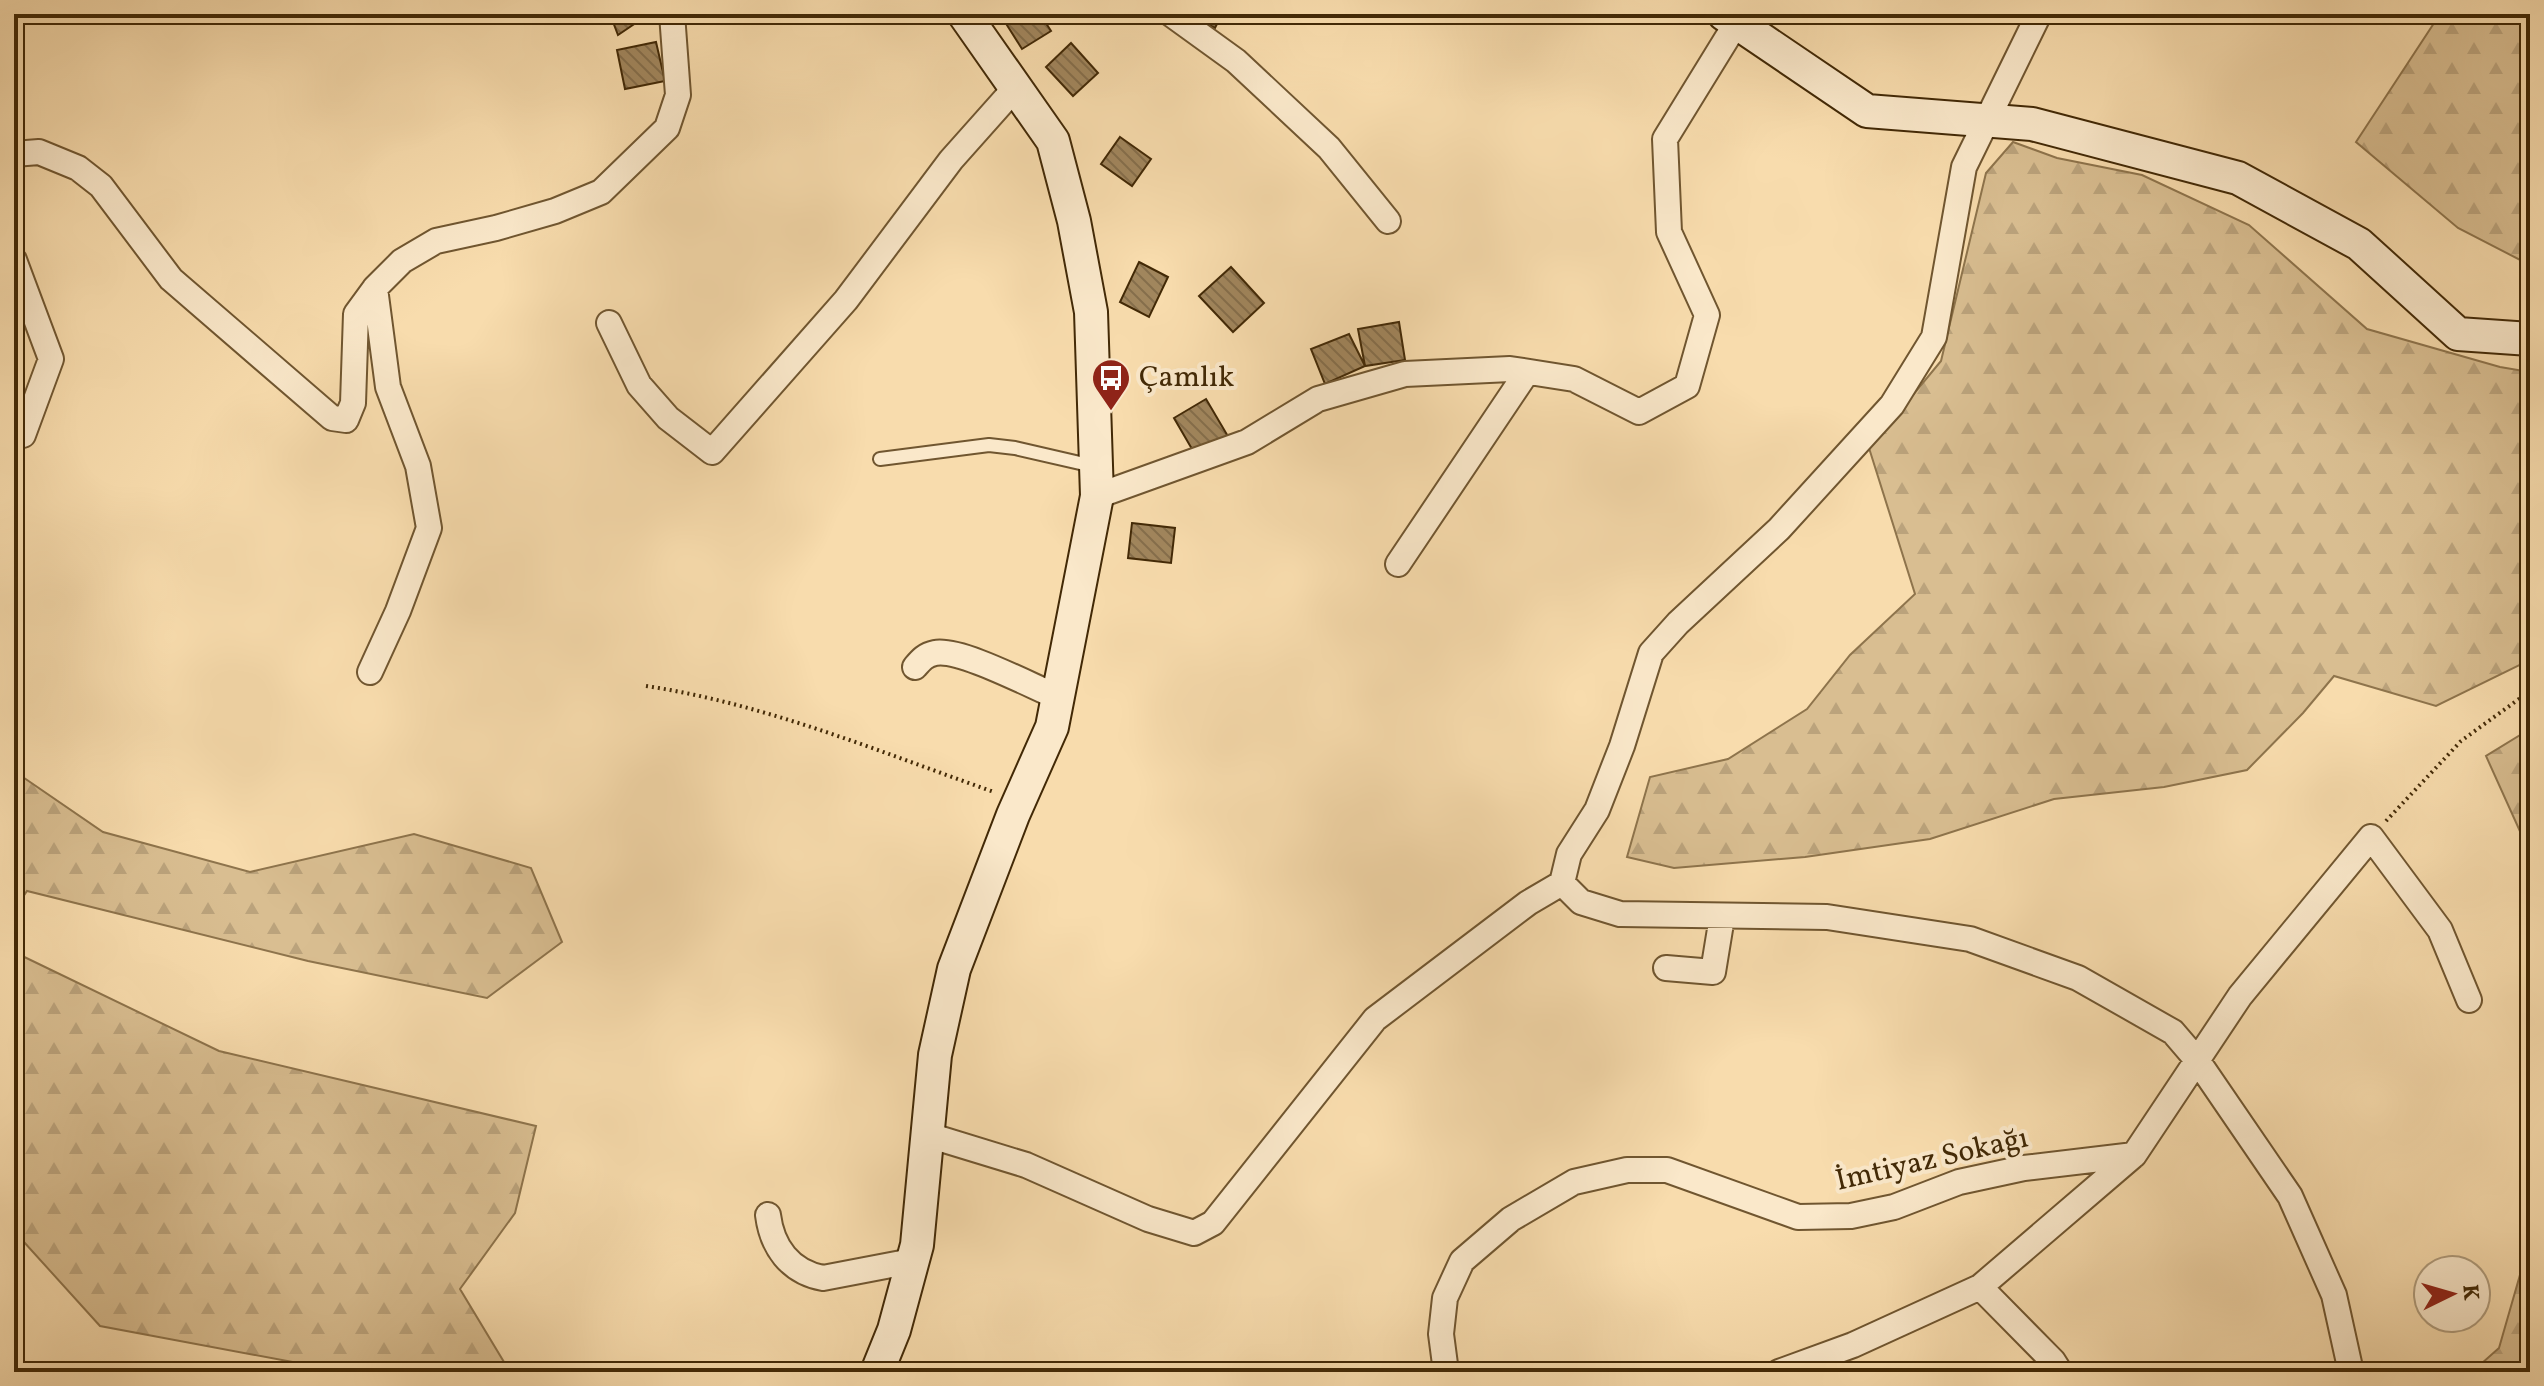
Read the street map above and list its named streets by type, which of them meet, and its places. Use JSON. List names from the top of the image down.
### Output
{
  "streets": {
    "street": ["İmtiyaz Sokağı"]
  },
  "places": {
    "bus stop": ["Çamlık"]
  },
  "north": "right"
}
